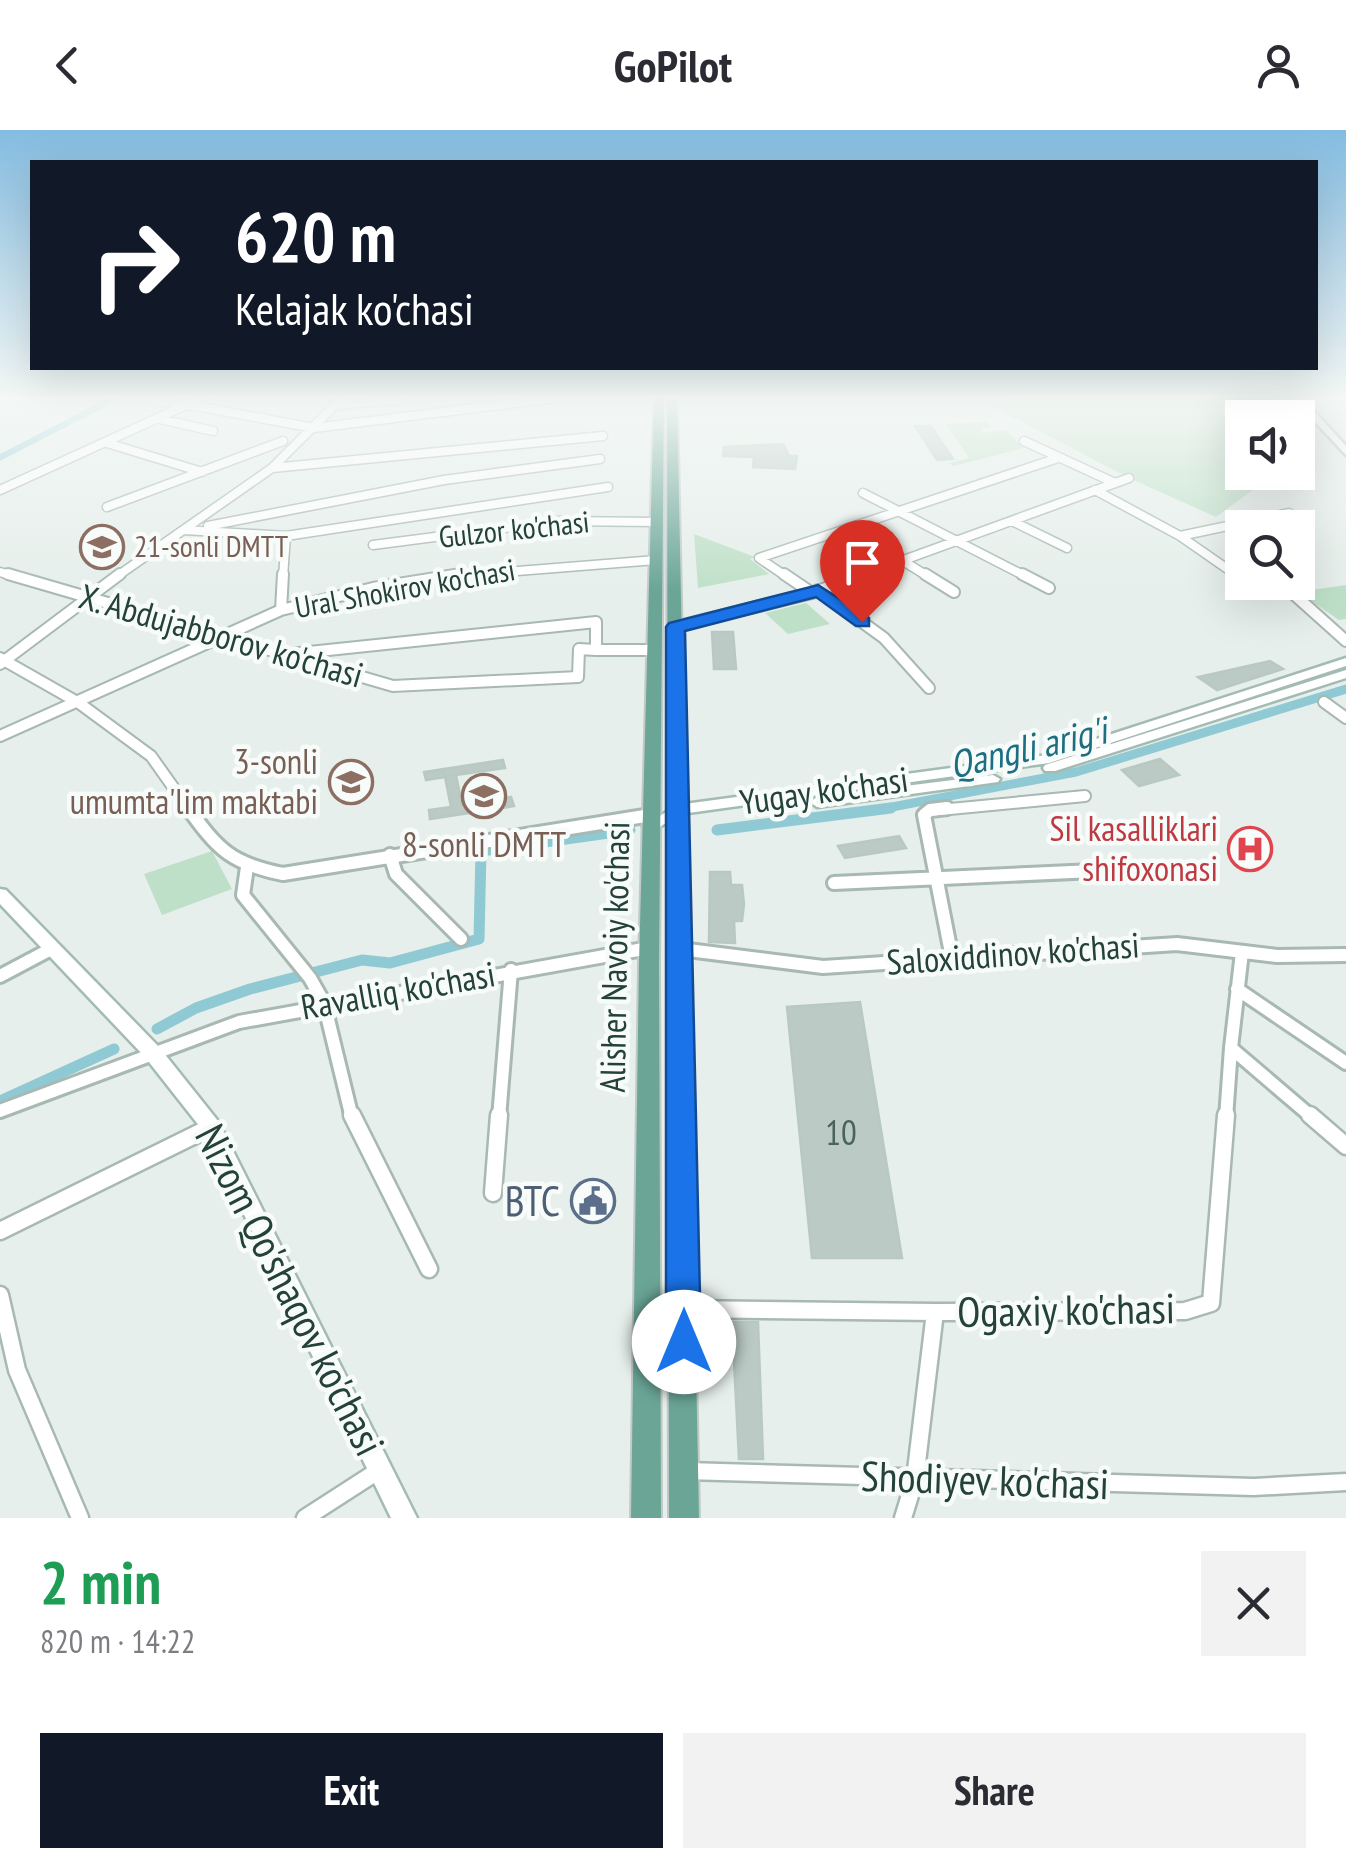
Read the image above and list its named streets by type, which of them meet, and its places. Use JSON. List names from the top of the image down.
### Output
{
  "streets": {
    "main road": ["Yugay ko'chasi", "Alisher Navoiy ko'chasi", "Nizom Qo'shaqov ko'chasi"],
    "street": [
      "Gulzor ko'chasi",
      "Ural Shokirov ko'chasi",
      "X. Abdujabborov ko'chasi",
      "Saloxiddinov ko'chasi",
      "Ravalliq ko'chasi",
      "Ogaxiy ko'chasi",
      "Shodiyev ko'chasi"
    ]
  },
  "crossings": [
    ["Gulzor ko'chasi", "Alisher Navoiy ko'chasi"],
    ["Ural Shokirov ko'chasi", "X. Abdujabborov ko'chasi"],
    ["Ural Shokirov ko'chasi", "Alisher Navoiy ko'chasi"],
    ["Yugay ko'chasi", "Alisher Navoiy ko'chasi"],
    ["Saloxiddinov ko'chasi", "Alisher Navoiy ko'chasi"],
    ["Alisher Navoiy ko'chasi", "Ravalliq ko'chasi"],
    ["Alisher Navoiy ko'chasi", "Shodiyev ko'chasi"],
    ["Ravalliq ko'chasi", "Nizom Qo'shaqov ko'chasi"],
    ["Ogaxiy ko'chasi", "Shodiyev ko'chasi"]
  ],
  "water": ["Qangli arig'i"],
  "places": {
    "school or university": ["21-sonli DMTT", "3-sonli umumta'lim maktabi", "8-sonli DMTT"],
    "hospital": ["Sil kasalliklari shifoxonasi"],
    "public building": ["BTC"]
  },
  "house_numbers": ["10"],
  "page": {
    "header": "GoPilot",
    "turn": ["620 m", "Kelajak ko'chasi"],
    "heading": ["2 min", "820 m · 14:22"],
    "buttons": ["Exit", "Share"]
  }
}
